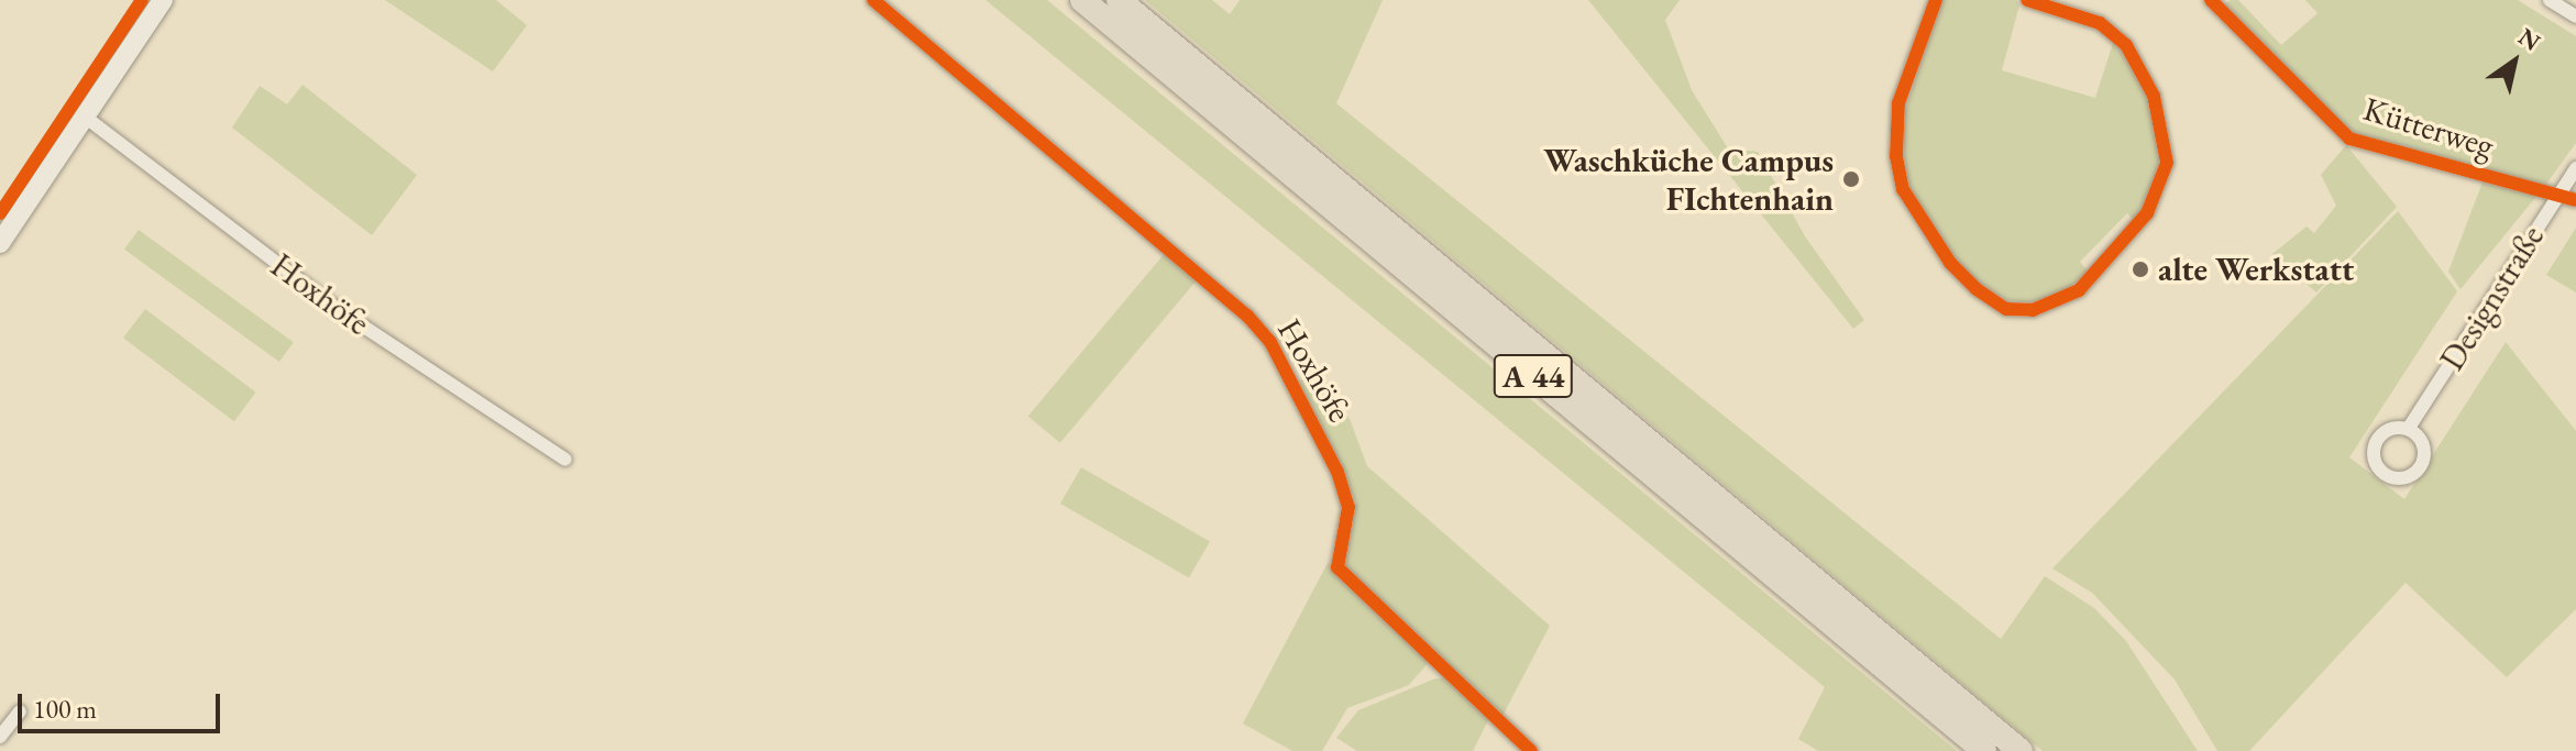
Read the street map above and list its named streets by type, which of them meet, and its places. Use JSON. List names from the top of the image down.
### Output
{
  "streets": {
    "highway": ["A 44"],
    "street": ["Kütterweg", "Hoxhöfe", "Designstraße"]
  },
  "crossings": [
    ["Kütterweg", "Designstraße"]
  ],
  "places": ["Waschküche Campus FIchtenhain", "alte Werkstatt"],
  "scale_bar": "100 m",
  "north": "top right"
}
